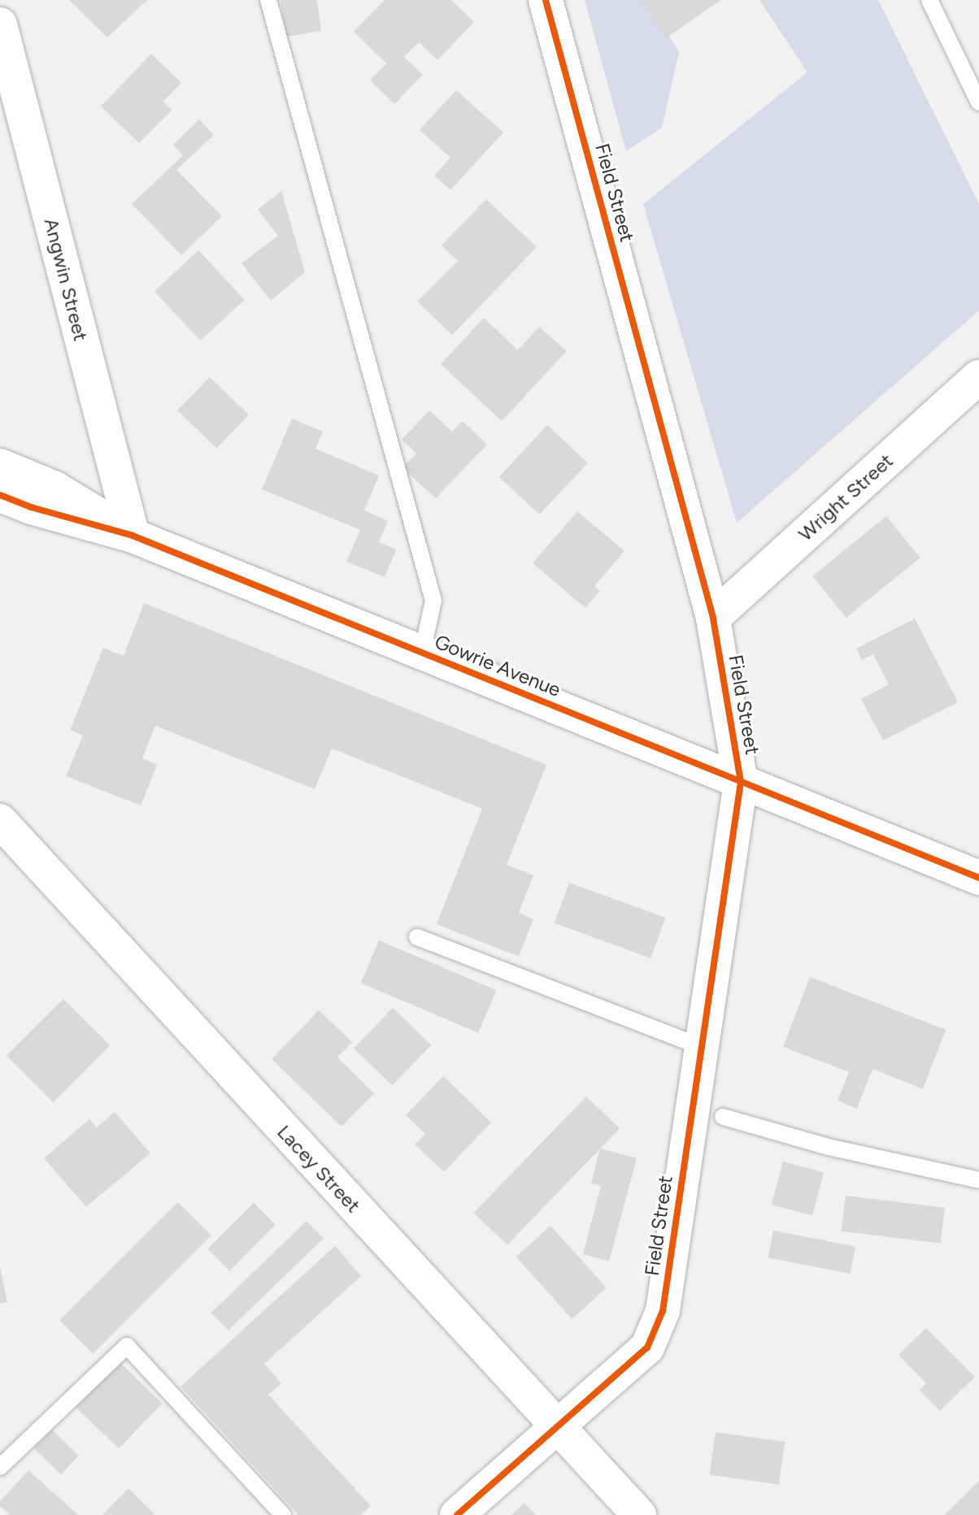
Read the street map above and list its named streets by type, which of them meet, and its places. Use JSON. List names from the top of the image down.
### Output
{
  "streets": {
    "street": [
      "Field Street",
      "Angwin Street",
      "Wright Street",
      "Gowrie Avenue",
      "Lacey Street"
    ]
  },
  "crossings": [
    ["Field Street", "Wright Street"],
    ["Field Street", "Gowrie Avenue"],
    ["Field Street", "Lacey Street"],
    ["Angwin Street", "Gowrie Avenue"]
  ]
}
